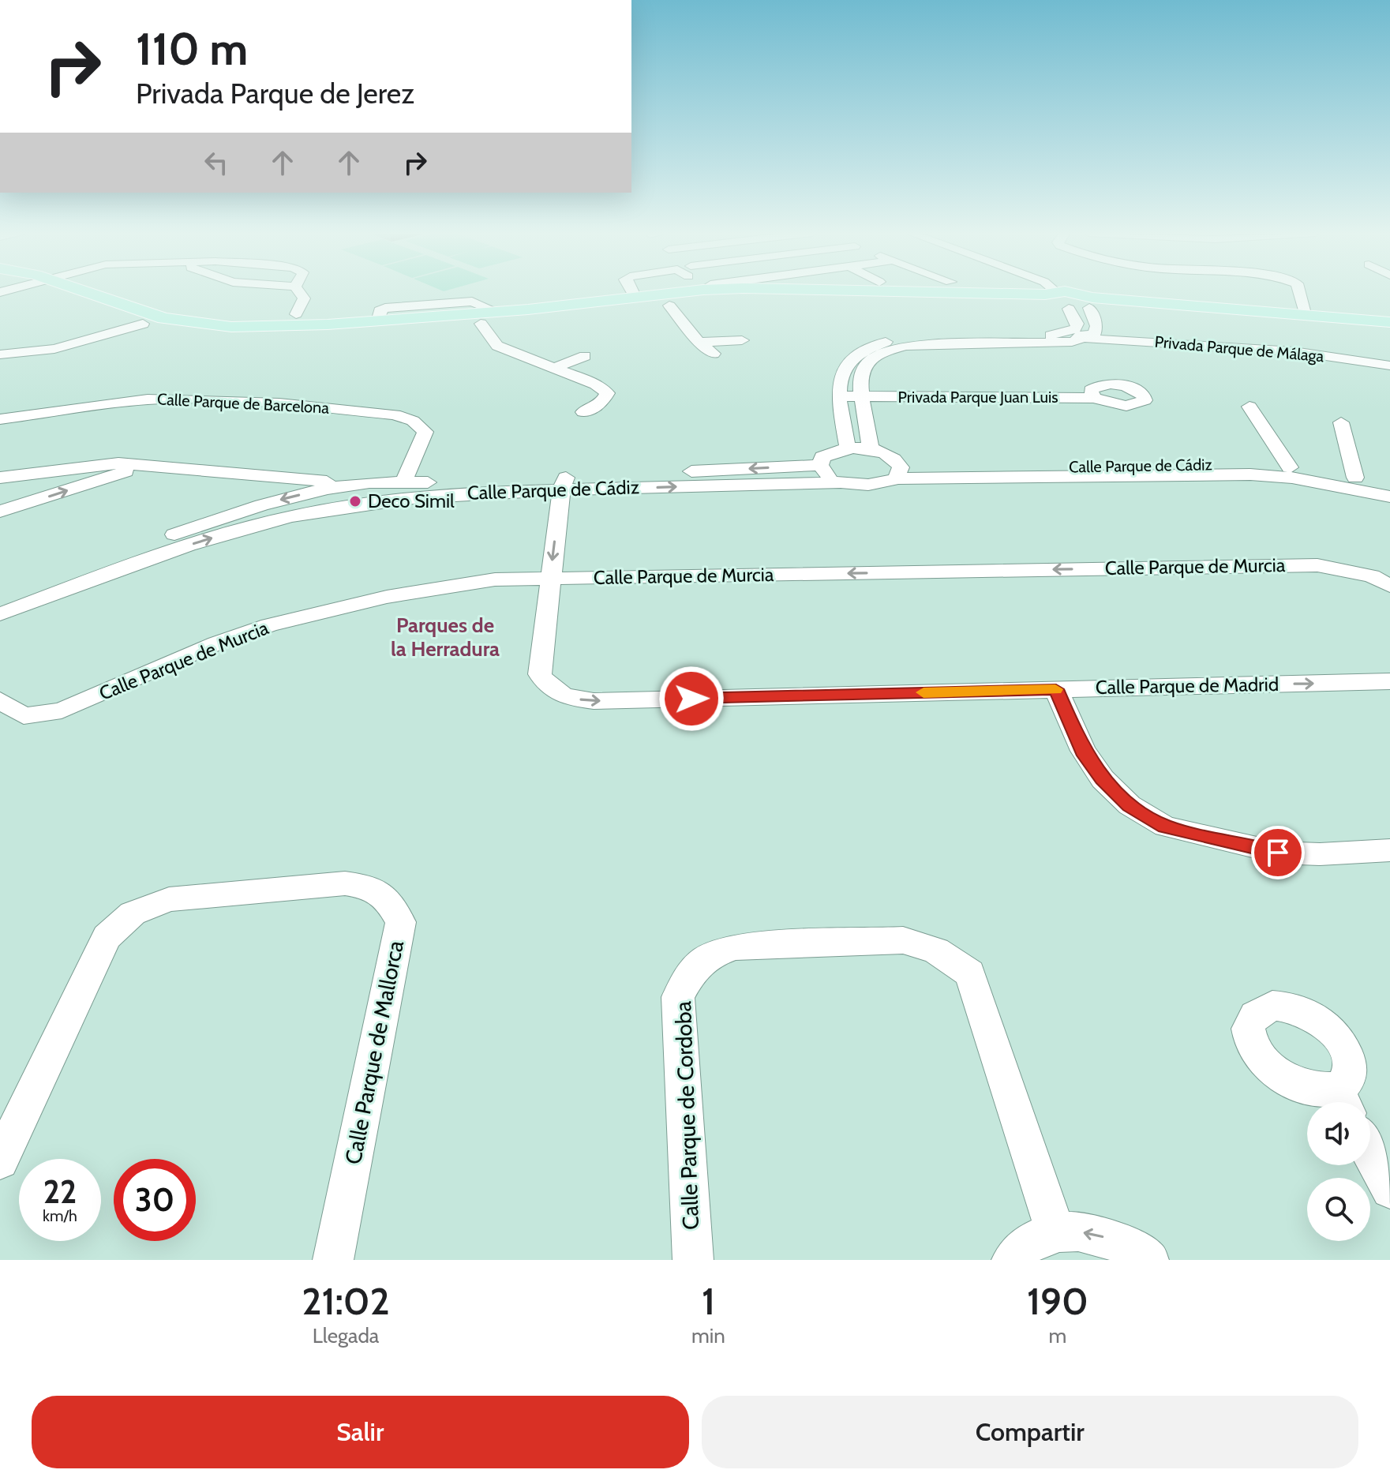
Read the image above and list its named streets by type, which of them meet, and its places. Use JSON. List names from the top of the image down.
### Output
{
  "streets": {
    "street": [
      "Privada Parque de Málaga",
      "Privada Parque Juan Luis",
      "Calle Parque de Barcelona",
      "Calle Parque de Cádiz",
      "Calle Parque de Murcia",
      "Calle Parque de Madrid",
      "Calle Parque de Mallorca",
      "Calle Parque de Cordoba"
    ]
  },
  "crossings": [
    ["Calle Parque de Barcelona", "Calle Parque de Cádiz"],
    ["Calle Parque de Murcia", "Calle Parque de Madrid"]
  ],
  "one_way": ["Calle Parque de Murcia", "Calle Parque de Madrid"],
  "districts": ["Parques de la Herradura"],
  "places": ["Deco Simil"],
  "page": {
    "turn": ["110 m", "Privada Parque de Jerez"],
    "speed": "22 km/h",
    "limit": "30",
    "eta": [
      "21:02",
      "Llegada",
      "1",
      "min",
      "190",
      "m"
    ],
    "buttons": ["Salir", "Compartir"]
  }
}
